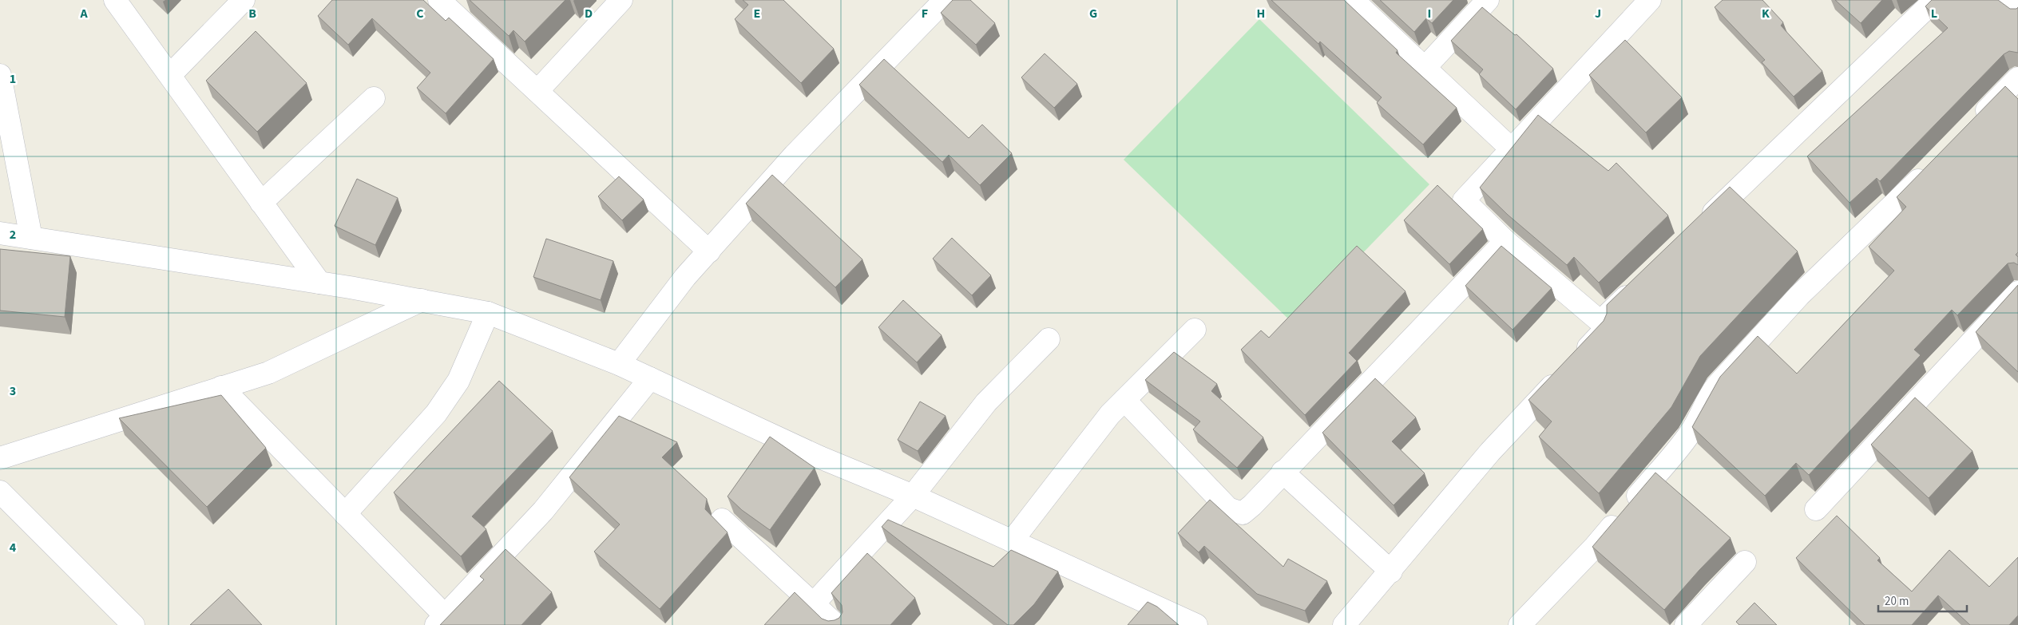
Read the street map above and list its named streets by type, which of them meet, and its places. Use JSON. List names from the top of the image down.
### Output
{
  "scale_bar": "20 m",
  "grid": {
    "columns": [
      "A",
      "B",
      "C",
      "D",
      "E",
      "F",
      "G",
      "H",
      "I",
      "J",
      "K",
      "L"
    ],
    "rows": [
      "1",
      "2",
      "3",
      "4"
    ]
  }
}
